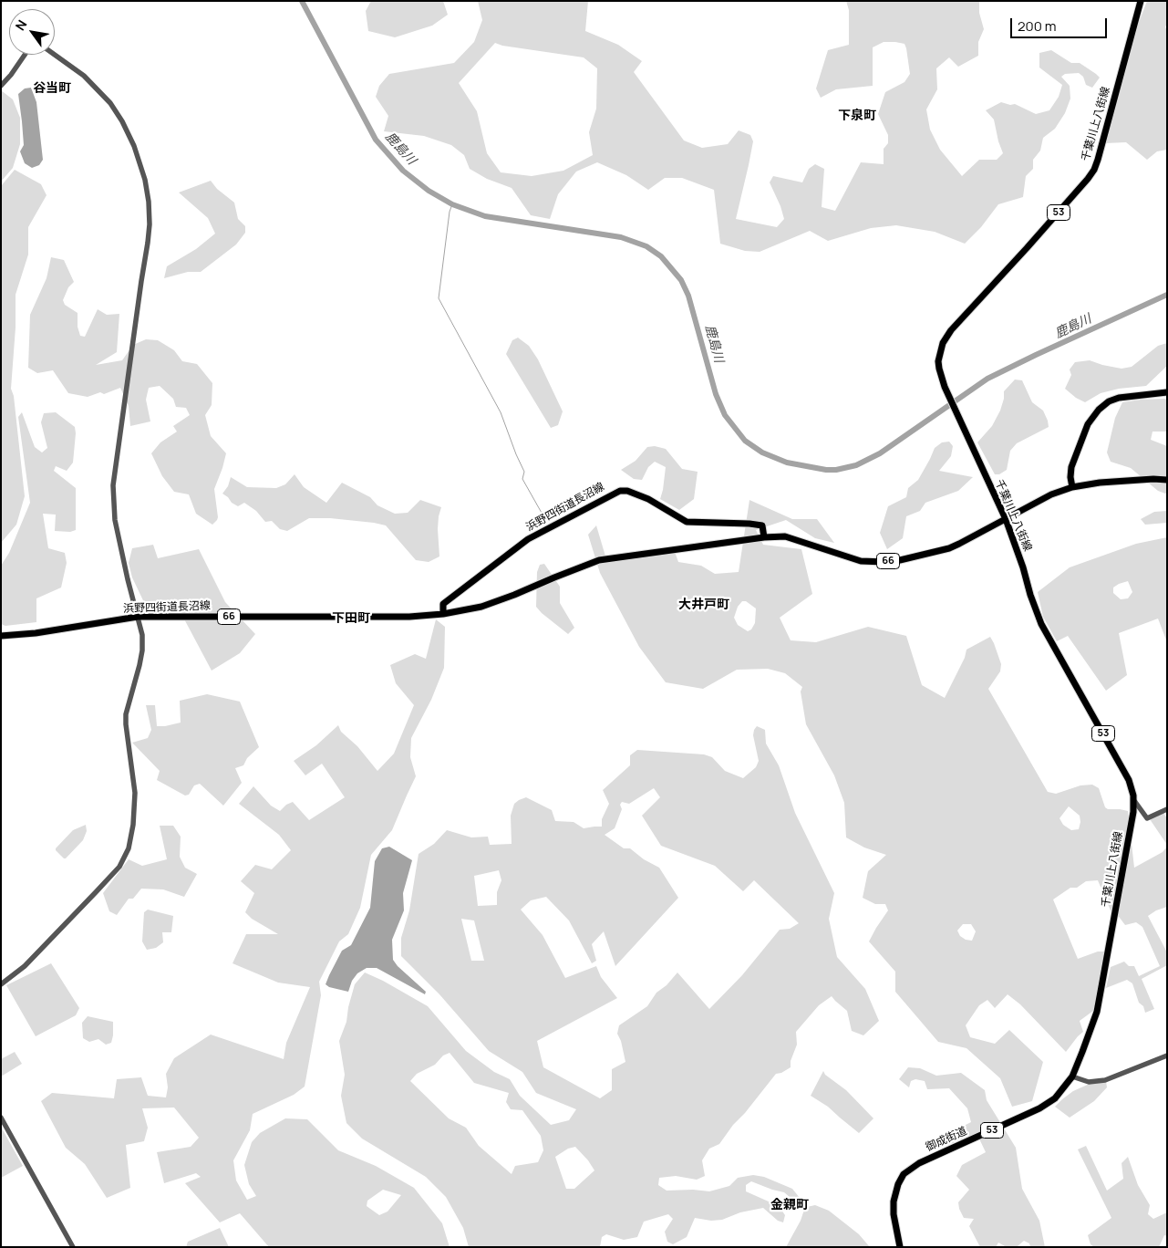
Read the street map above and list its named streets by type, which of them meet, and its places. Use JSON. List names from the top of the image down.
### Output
{
  "streets": {
    "main road": [
      "千葉川上八街線",
      "53",
      "浜野四街道長沼線",
      "66",
      "御成街道"
    ]
  },
  "crossings": [
    ["千葉川上八街線", "浜野四街道長沼線"],
    ["千葉川上八街線", "御成街道"]
  ],
  "districts": [
    "谷当町",
    "下泉町",
    "大井戸町",
    "下田町",
    "金親町"
  ],
  "water": ["鹿島川"],
  "scale_bar": "200 m",
  "north": "top left"
}
